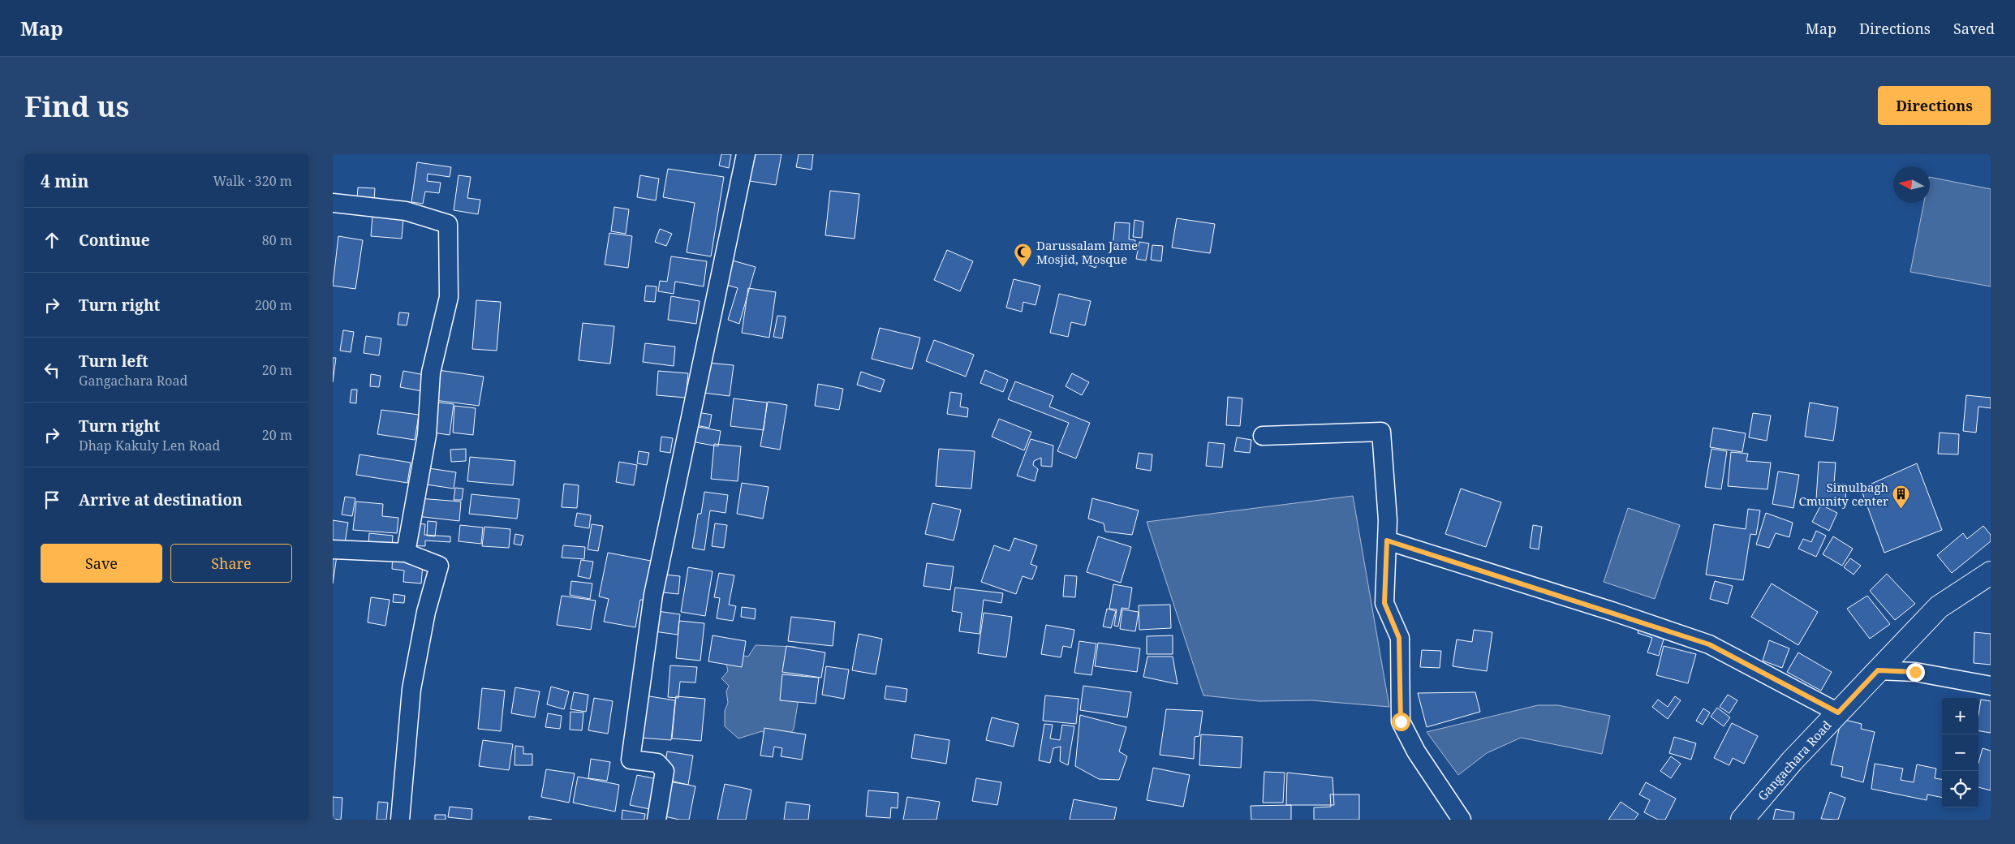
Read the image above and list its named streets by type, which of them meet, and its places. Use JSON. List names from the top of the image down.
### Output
{
  "streets": {
    "main road": ["Gangachara Road"]
  },
  "places": {
    "mosque": ["Darussalam Jame Mosjid, Mosque"],
    "building": ["Simulbagh Cmunity center"]
  },
  "north": "left",
  "page": {
    "header": "Map",
    "nav": ["Map", "Directions", "Saved"],
    "buttons": [
      "Directions",
      ["Save", "Share"]
    ],
    "title": "Find us",
    "heading": ["4 min", "Walk · 320 m"],
    "list": [
      ["Continue", "80 m"],
      ["Turn right", "200 m"],
      ["Turn left", "Gangachara Road", "20 m"],
      ["Turn right", "Dhap Kakuly Len Road", "20 m"],
      "Arrive at destination"
    ],
    "map_buttons": ["+", "−"]
  }
}
